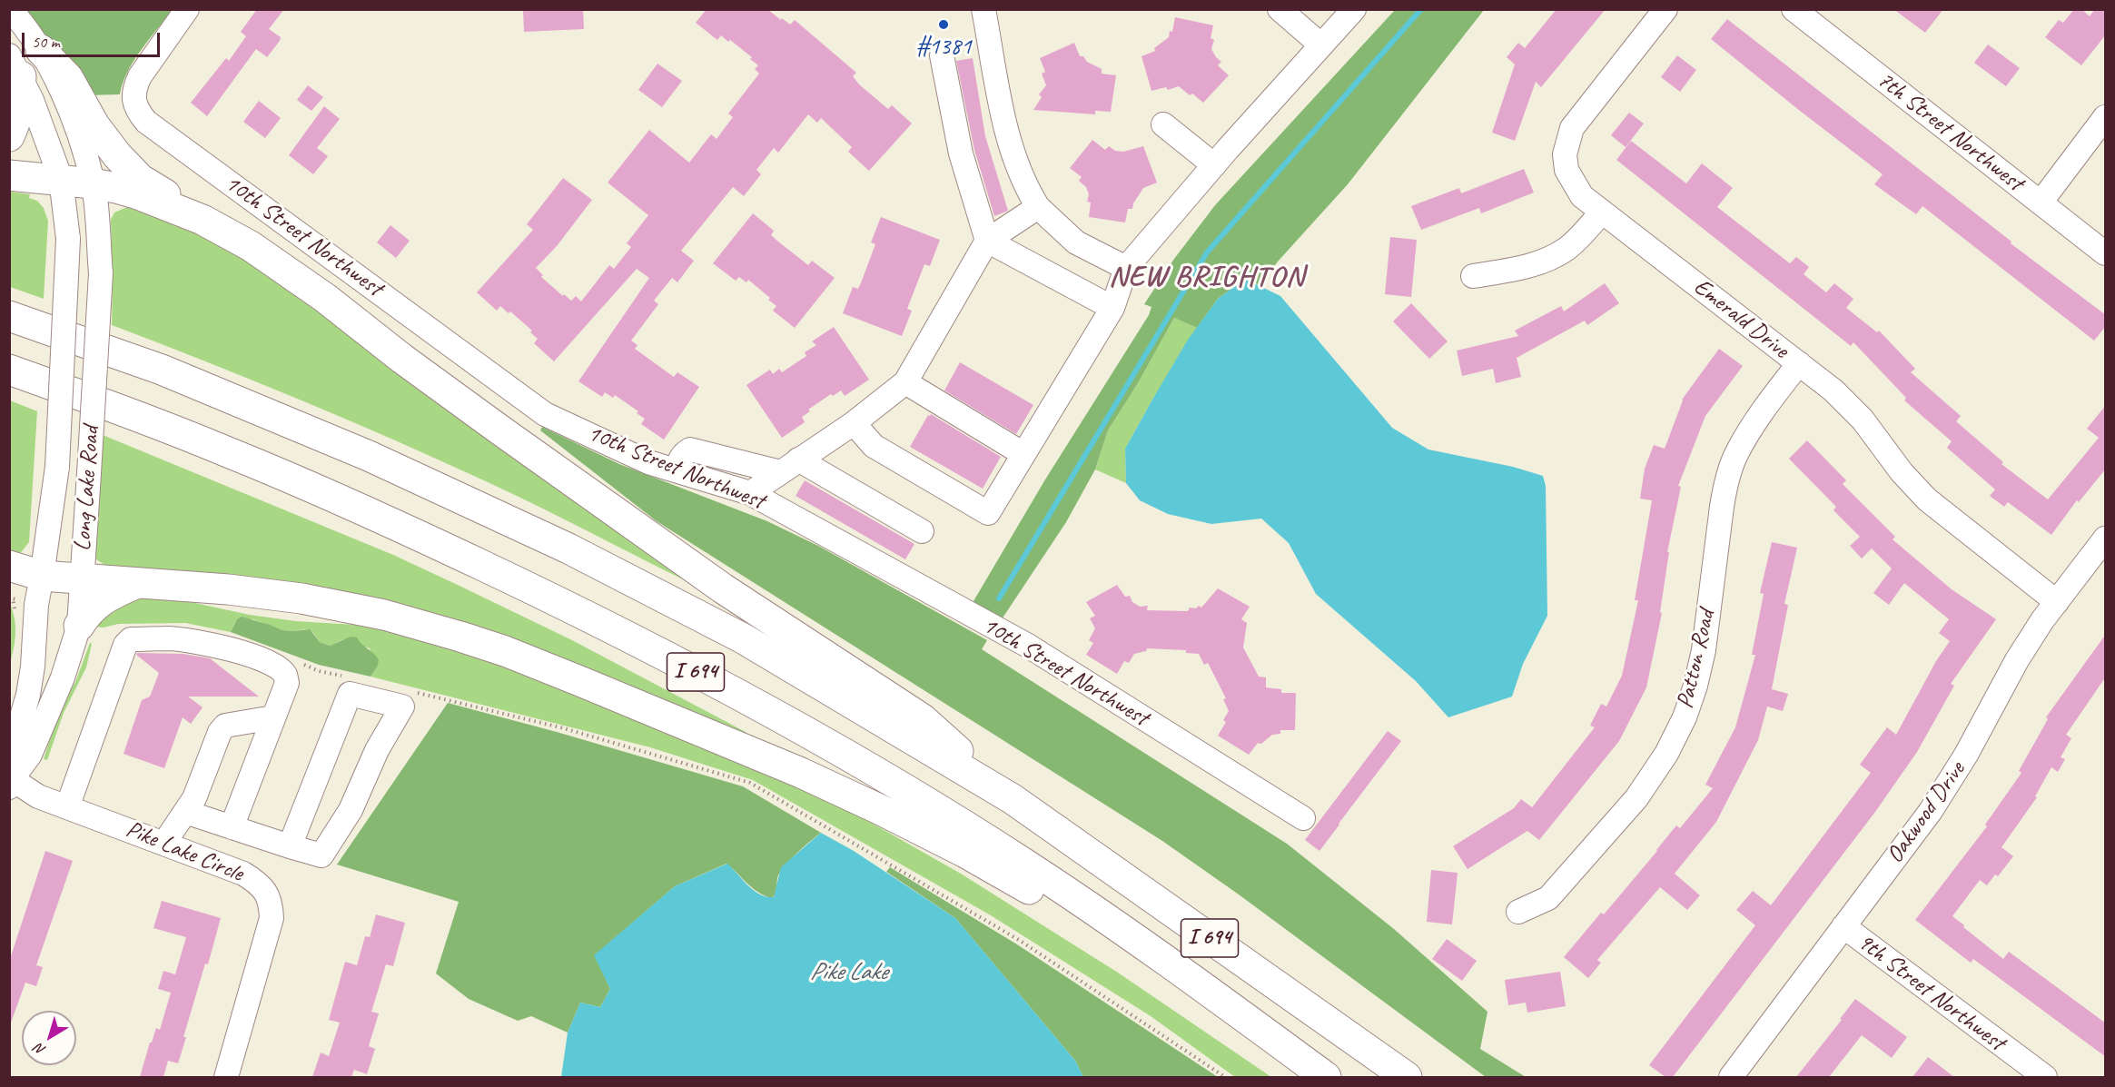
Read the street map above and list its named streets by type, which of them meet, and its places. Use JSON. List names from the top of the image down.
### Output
{
  "streets": {
    "highway": ["I 694"],
    "street": [
      "7th Street Northwest",
      "10th Street Northwest",
      "Emerald Drive",
      "Long Lake Road",
      "Patton Road",
      "Oakwood Drive",
      "Pike Lake Circle",
      "9th Street Northwest"
    ]
  },
  "crossings": [
    ["Emerald Drive", "Patton Road"],
    ["Emerald Drive", "Oakwood Drive"],
    ["Long Lake Road", "Pike Lake Circle"],
    ["Oakwood Drive", "9th Street Northwest"]
  ],
  "districts": ["NEW BRIGHTON"],
  "water": ["Pike Lake"],
  "places": ["#1381"],
  "scale_bar": "50 m",
  "north": "bottom left"
}
